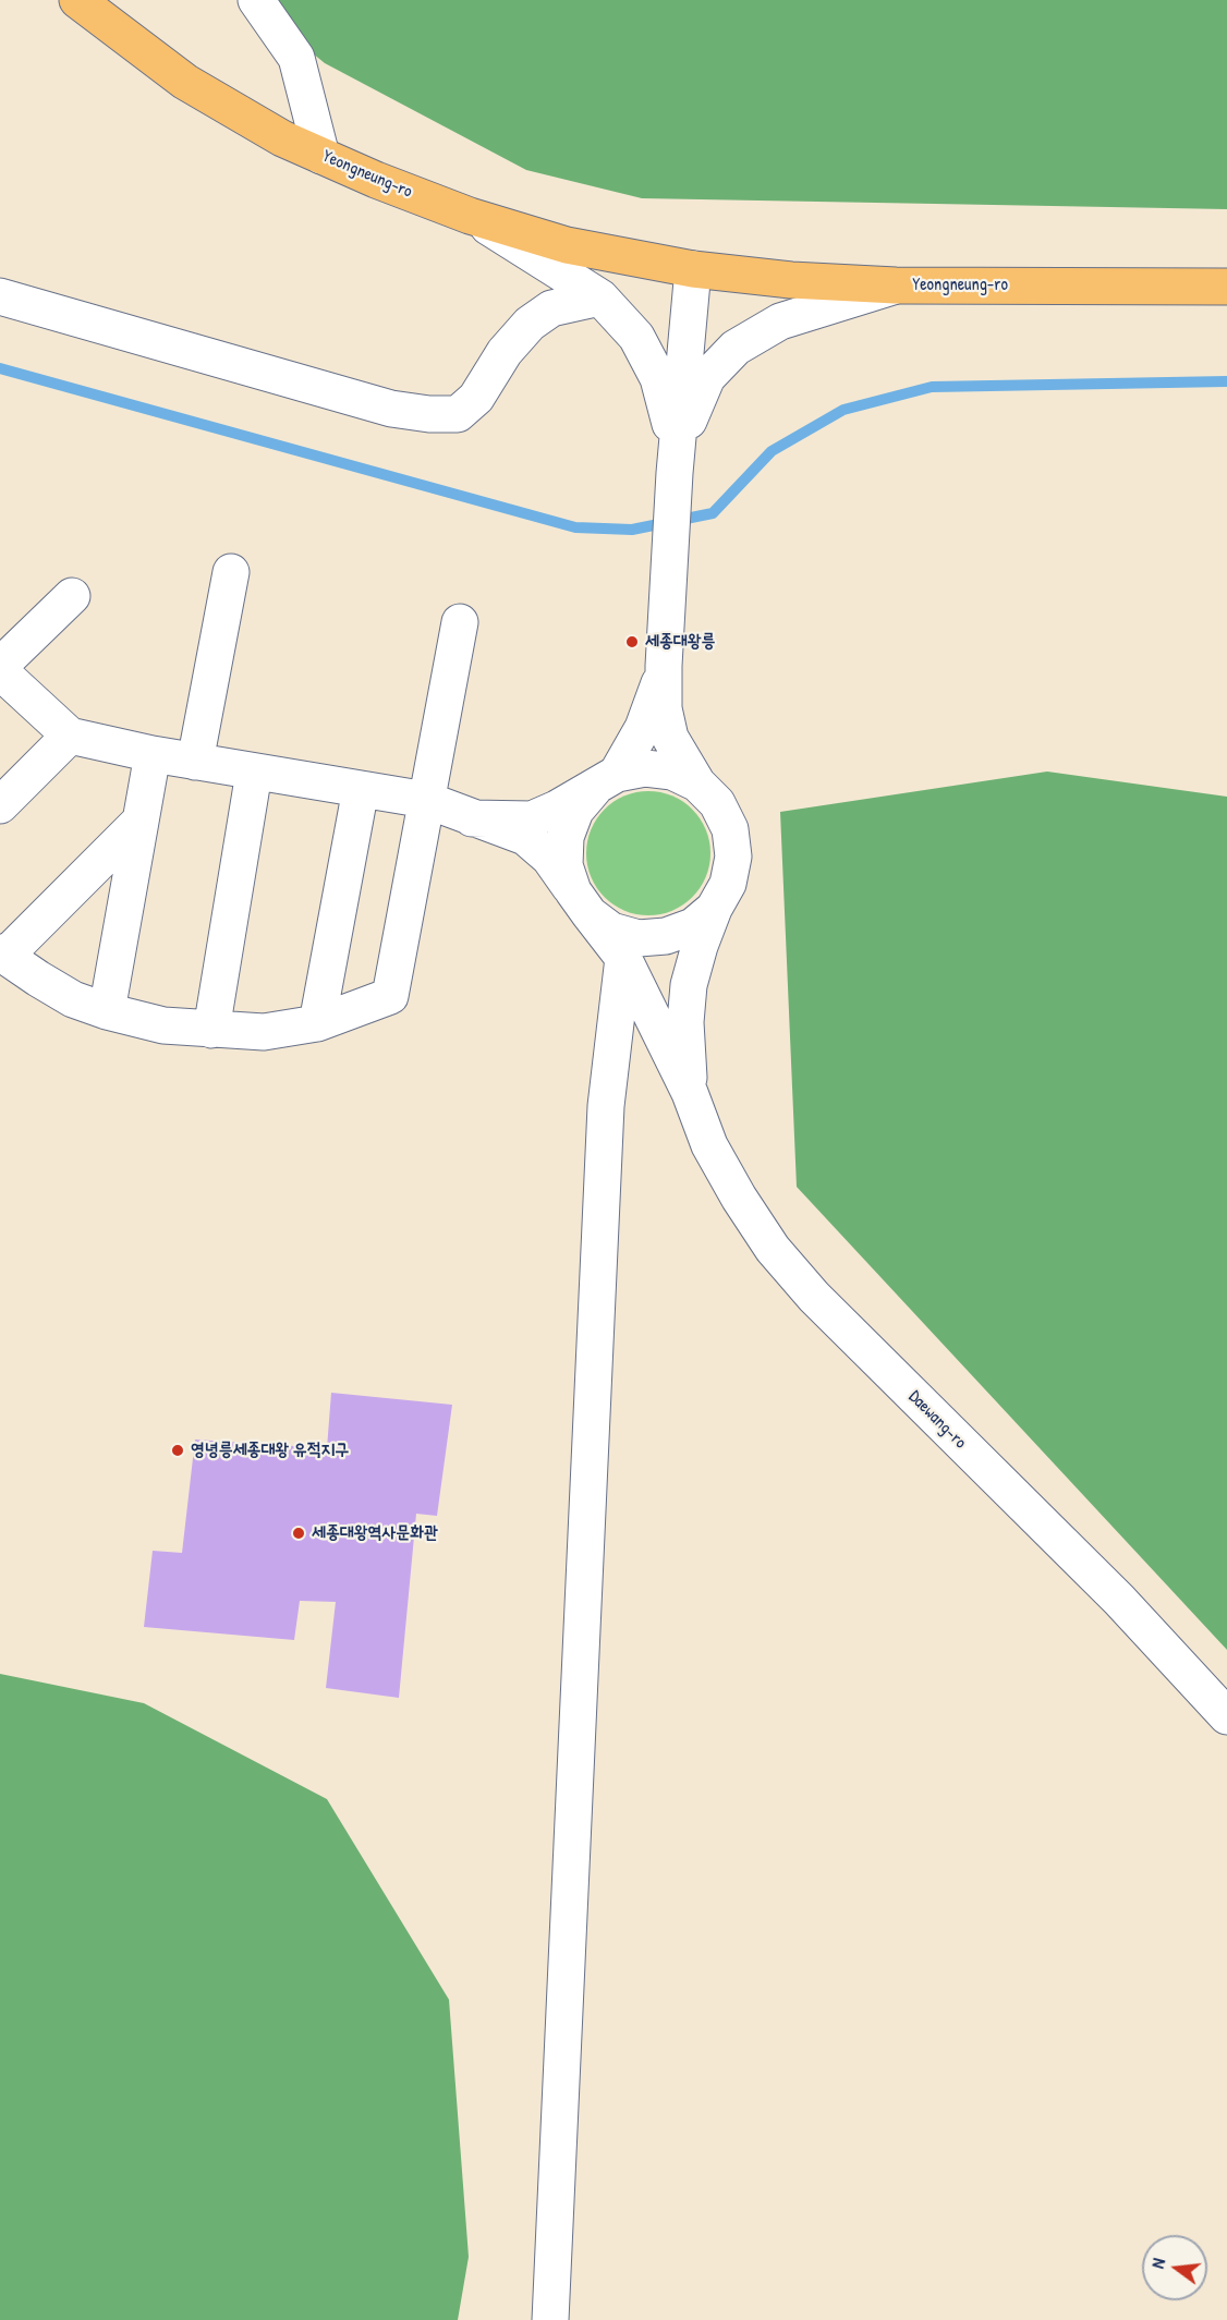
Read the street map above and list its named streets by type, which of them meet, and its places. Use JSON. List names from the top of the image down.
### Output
{
  "streets": {
    "main road": ["Yeongneung-ro"],
    "street": ["Daewang-ro"]
  },
  "places": ["세종대왕릉", "영녕릉세종대왕 유적지구", "세종대왕역사문화관"],
  "north": "left"
}
